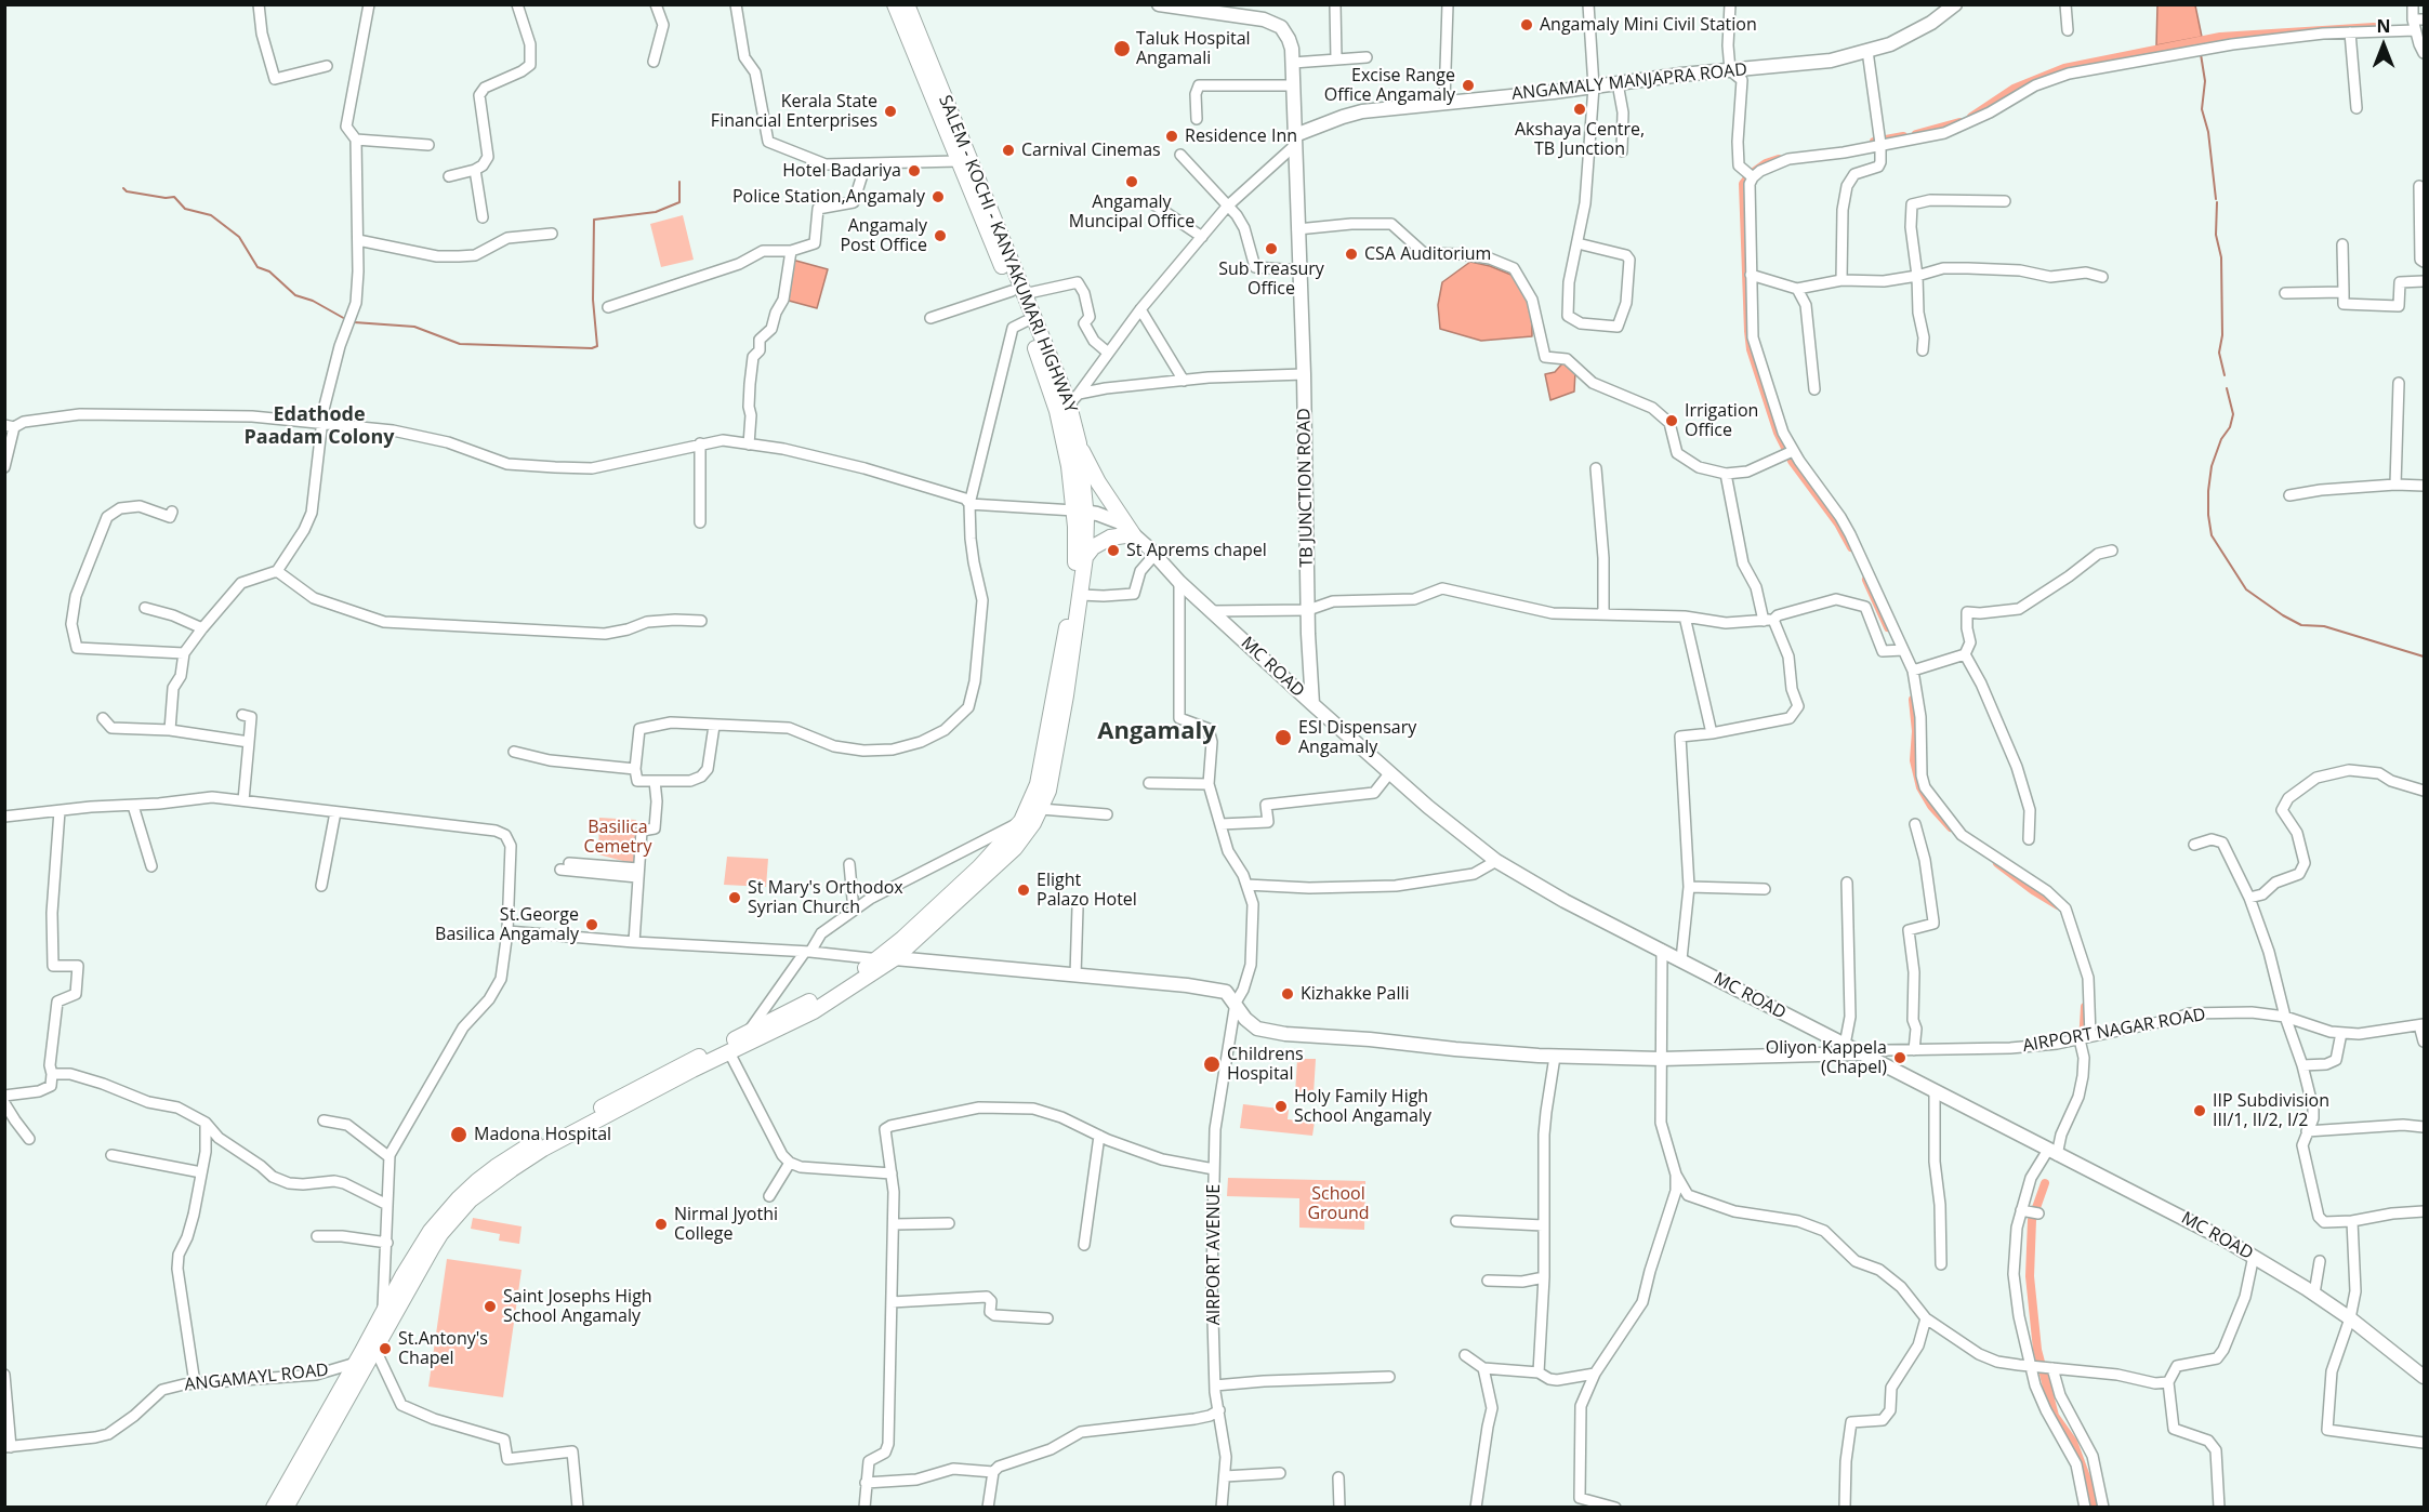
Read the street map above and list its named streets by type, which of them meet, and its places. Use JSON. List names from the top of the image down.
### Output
{
  "streets": {
    "highway": ["SALEM - KOCHI - KANYAKUMARI HIGHWAY"],
    "main road": ["ANGAMALY MANJAPRA ROAD", "TB JUNCTION ROAD", "MC ROAD"],
    "street": ["AIRPORT NAGAR ROAD", "AIRPORT AVENUE", "ANGAMAYL ROAD"]
  },
  "crossings": [
    ["ANGAMALY MANJAPRA ROAD", "TB JUNCTION ROAD"],
    ["SALEM - KOCHI - KANYAKUMARI HIGHWAY", "MC ROAD"],
    ["SALEM - KOCHI - KANYAKUMARI HIGHWAY", "ANGAMAYL ROAD"],
    ["TB JUNCTION ROAD", "MC ROAD"],
    ["MC ROAD", "AIRPORT NAGAR ROAD"]
  ],
  "districts": ["Edathode Paadam Colony", "Angamaly"],
  "parks": ["Basilica Cemetry", "School Ground"],
  "places": [
    "Angamaly Mini Civil Station",
    "Taluk Hospital Angamali",
    "Excise Range Office Angamaly",
    "Akshaya Centre, TB Junction",
    "Kerala State Financial Enterprises",
    "Residence Inn",
    "Carnival Cinemas",
    "Hotel Badariya",
    "Angamaly Muncipal Office",
    "Police Station,Angamaly",
    "Angamaly Post Office",
    "Sub Treasury Office",
    "CSA Auditorium",
    "Irrigation Office",
    "St Aprems chapel",
    "ESI Dispensary Angamaly",
    "Elight Palazo Hotel",
    "St Mary's Orthodox Syrian Church",
    "St.George Basilica Angamaly",
    "Kizhakke Palli",
    "Oliyon Kappela (Chapel)",
    "Childrens Hospital",
    "Holy Family High School Angamaly",
    "IIP Subdivision III/1, II/2, I/2",
    "Madona Hospital",
    "Nirmal Jyothi College",
    "Saint Josephs High School Angamaly",
    "St.Antony's Chapel"
  ],
  "north": "top"
}
